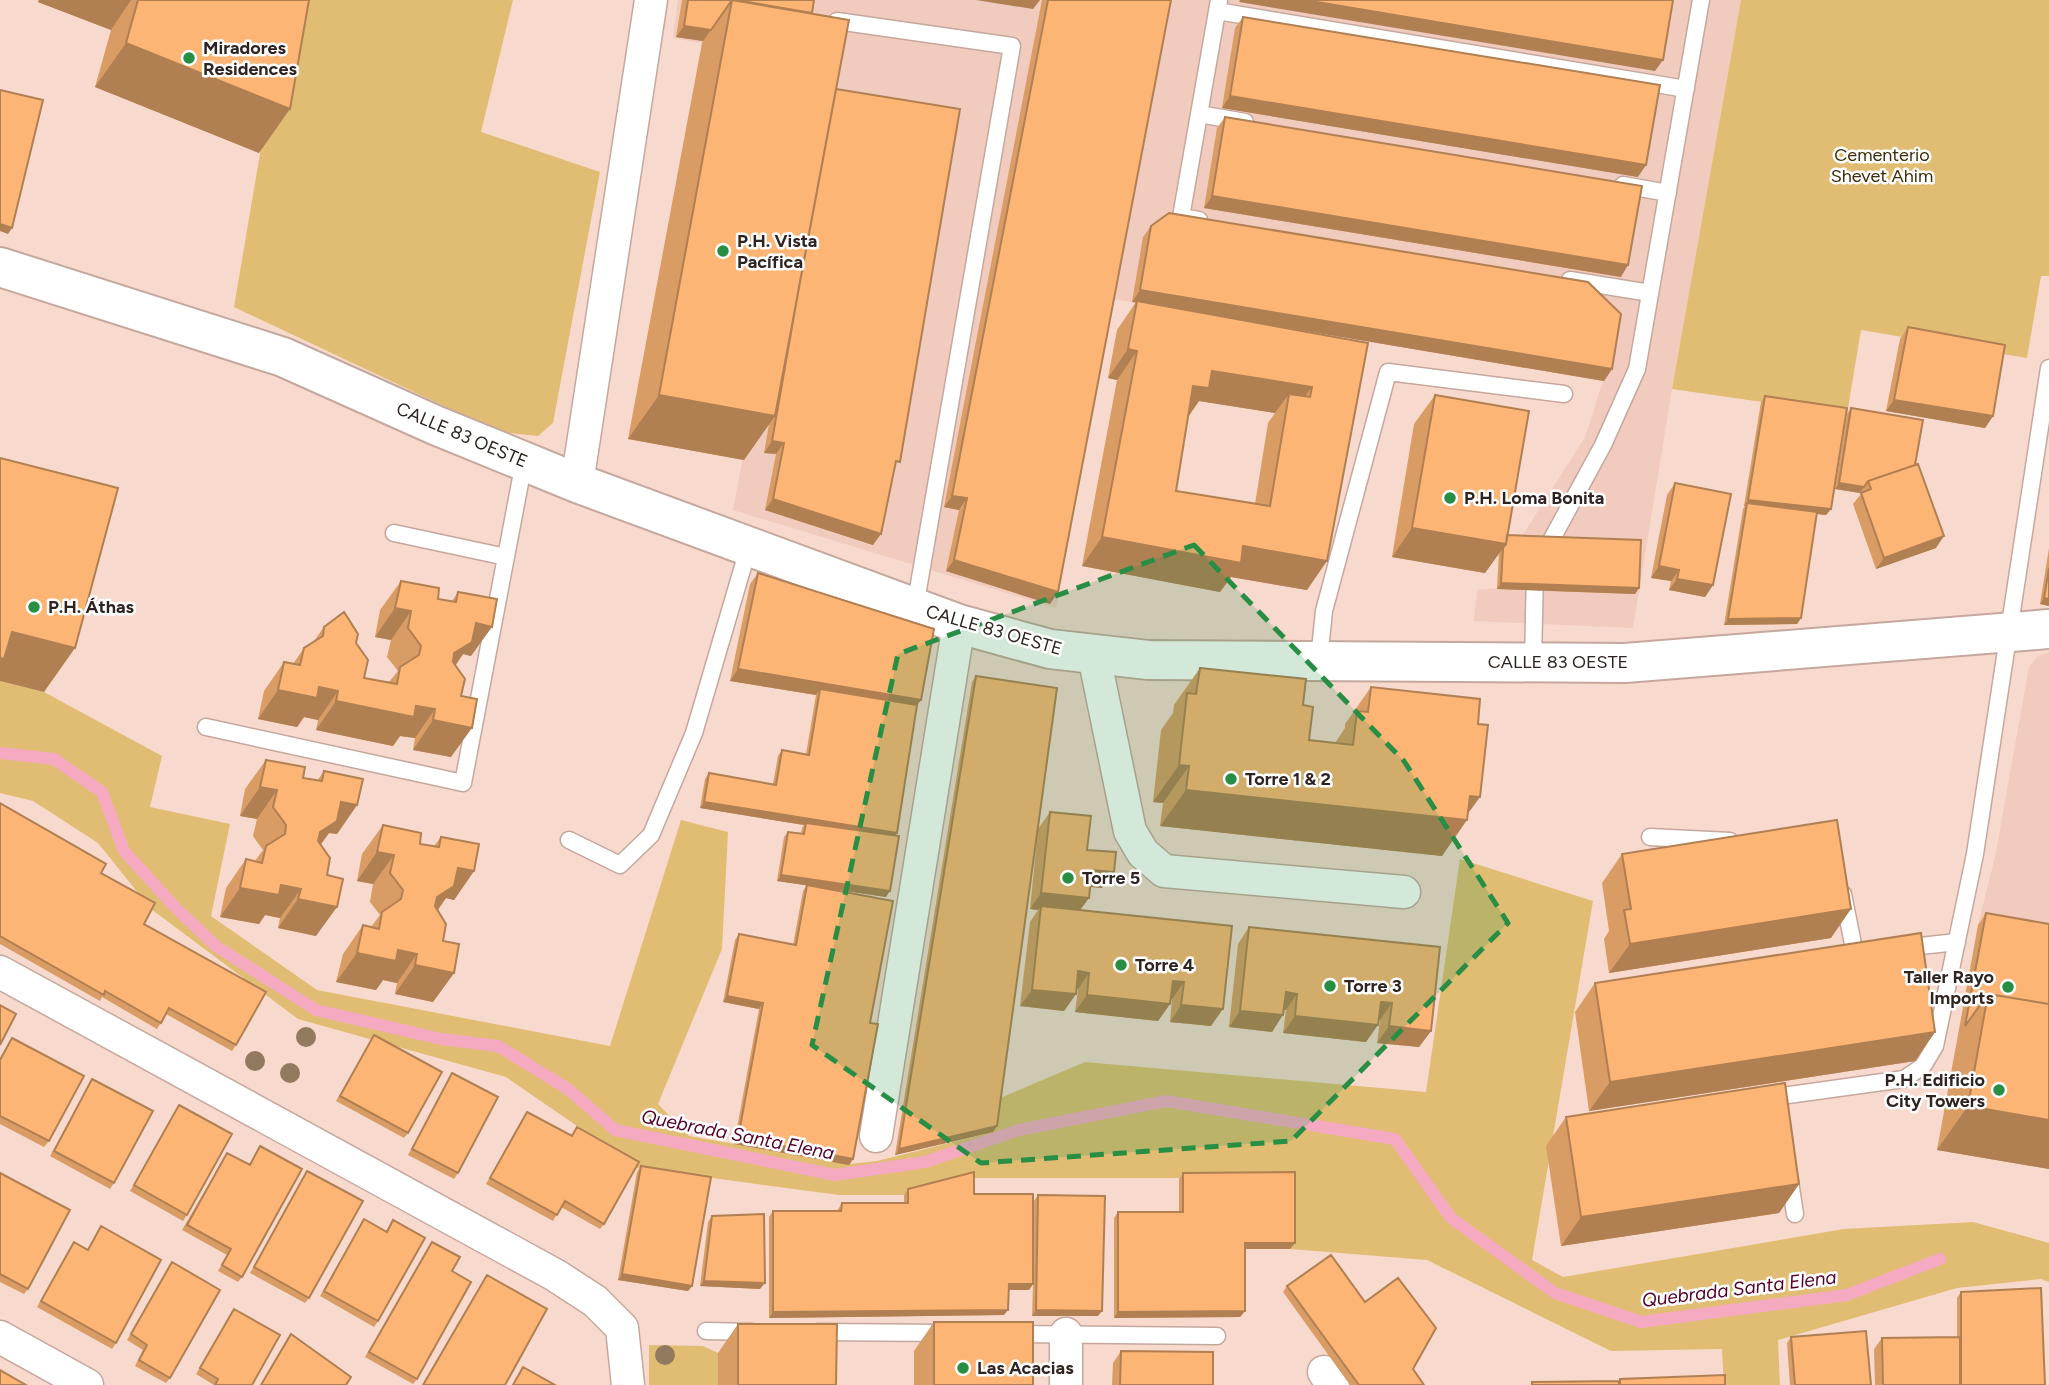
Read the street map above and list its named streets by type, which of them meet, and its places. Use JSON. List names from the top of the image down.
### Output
{
  "streets": {
    "street": ["CALLE 83 OESTE"]
  },
  "water": ["Quebrada Santa Elena"],
  "parks": ["Cementerio Shevet Ahim"],
  "places": [
    "Miradores Residences",
    "P.H. Vista Pacífica",
    "P.H. Loma Bonita",
    "P.H. Áthas",
    "Torre 1 & 2",
    "Torre 5",
    "Torre 4",
    "Torre 3",
    "Taller Rayo Imports",
    "P.H. Edificio City Towers",
    "Las Acacias"
  ]
}
